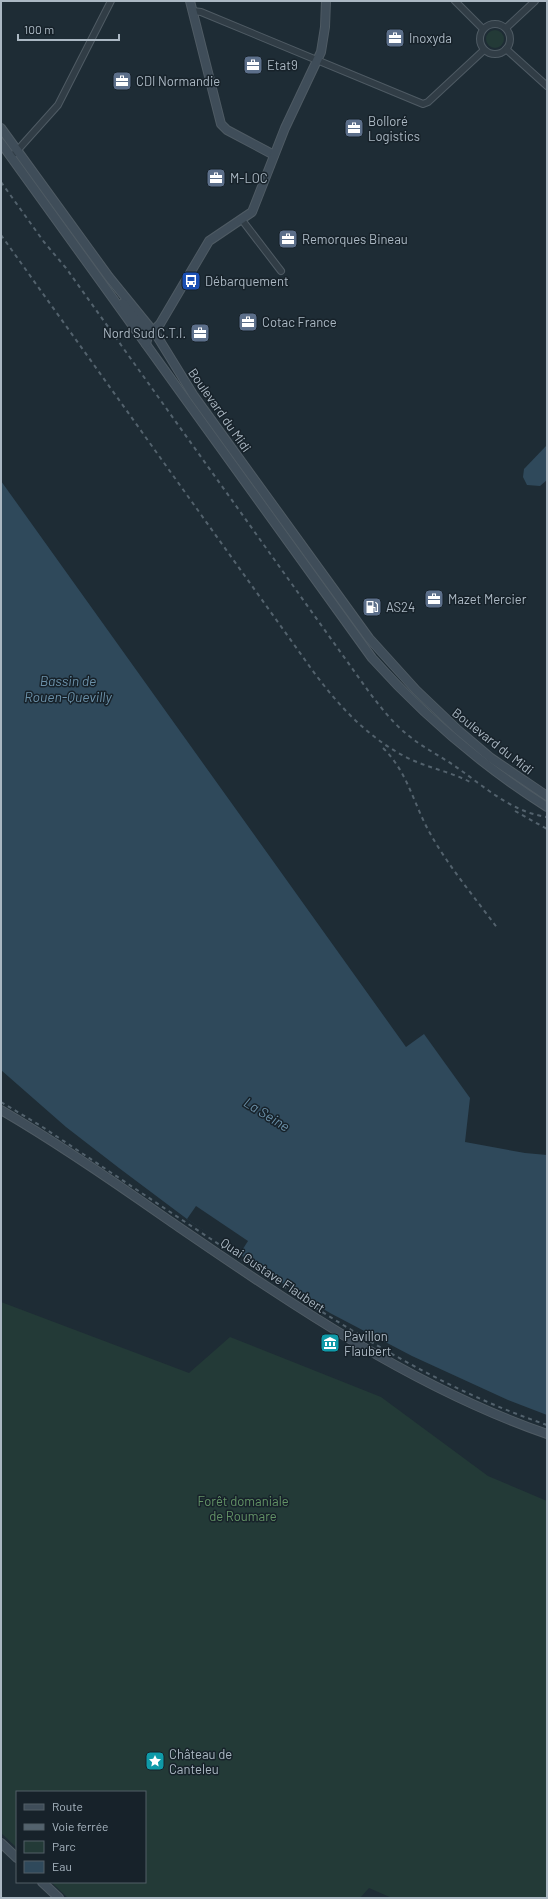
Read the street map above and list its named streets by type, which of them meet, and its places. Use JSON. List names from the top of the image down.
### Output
{
  "streets": {
    "main road": ["Boulevard du Midi", "Quai Gustave Flaubert"]
  },
  "water": ["Bassin de Rouen-Quevilly", "La Seine"],
  "parks": ["Forêt domaniale de Roumare"],
  "places": {
    "office": [
      "Inoxyda",
      "Etat9",
      "CDI Normandie",
      "Bolloré Logistics",
      "M-LOC",
      "Remorques Bineau",
      "Cotac France",
      "Nord Sud C.T.I.",
      "Mazet Mercier"
    ],
    "bus stop": ["Débarquement"],
    "fuel station": ["AS24"],
    "museum": ["Pavillon Flaubert"],
    "place": ["Château de Canteleu"]
  },
  "legend": [
    "Route",
    "Voie ferrée",
    "Parc",
    "Eau"
  ],
  "scale_bar": "100 m"
}
